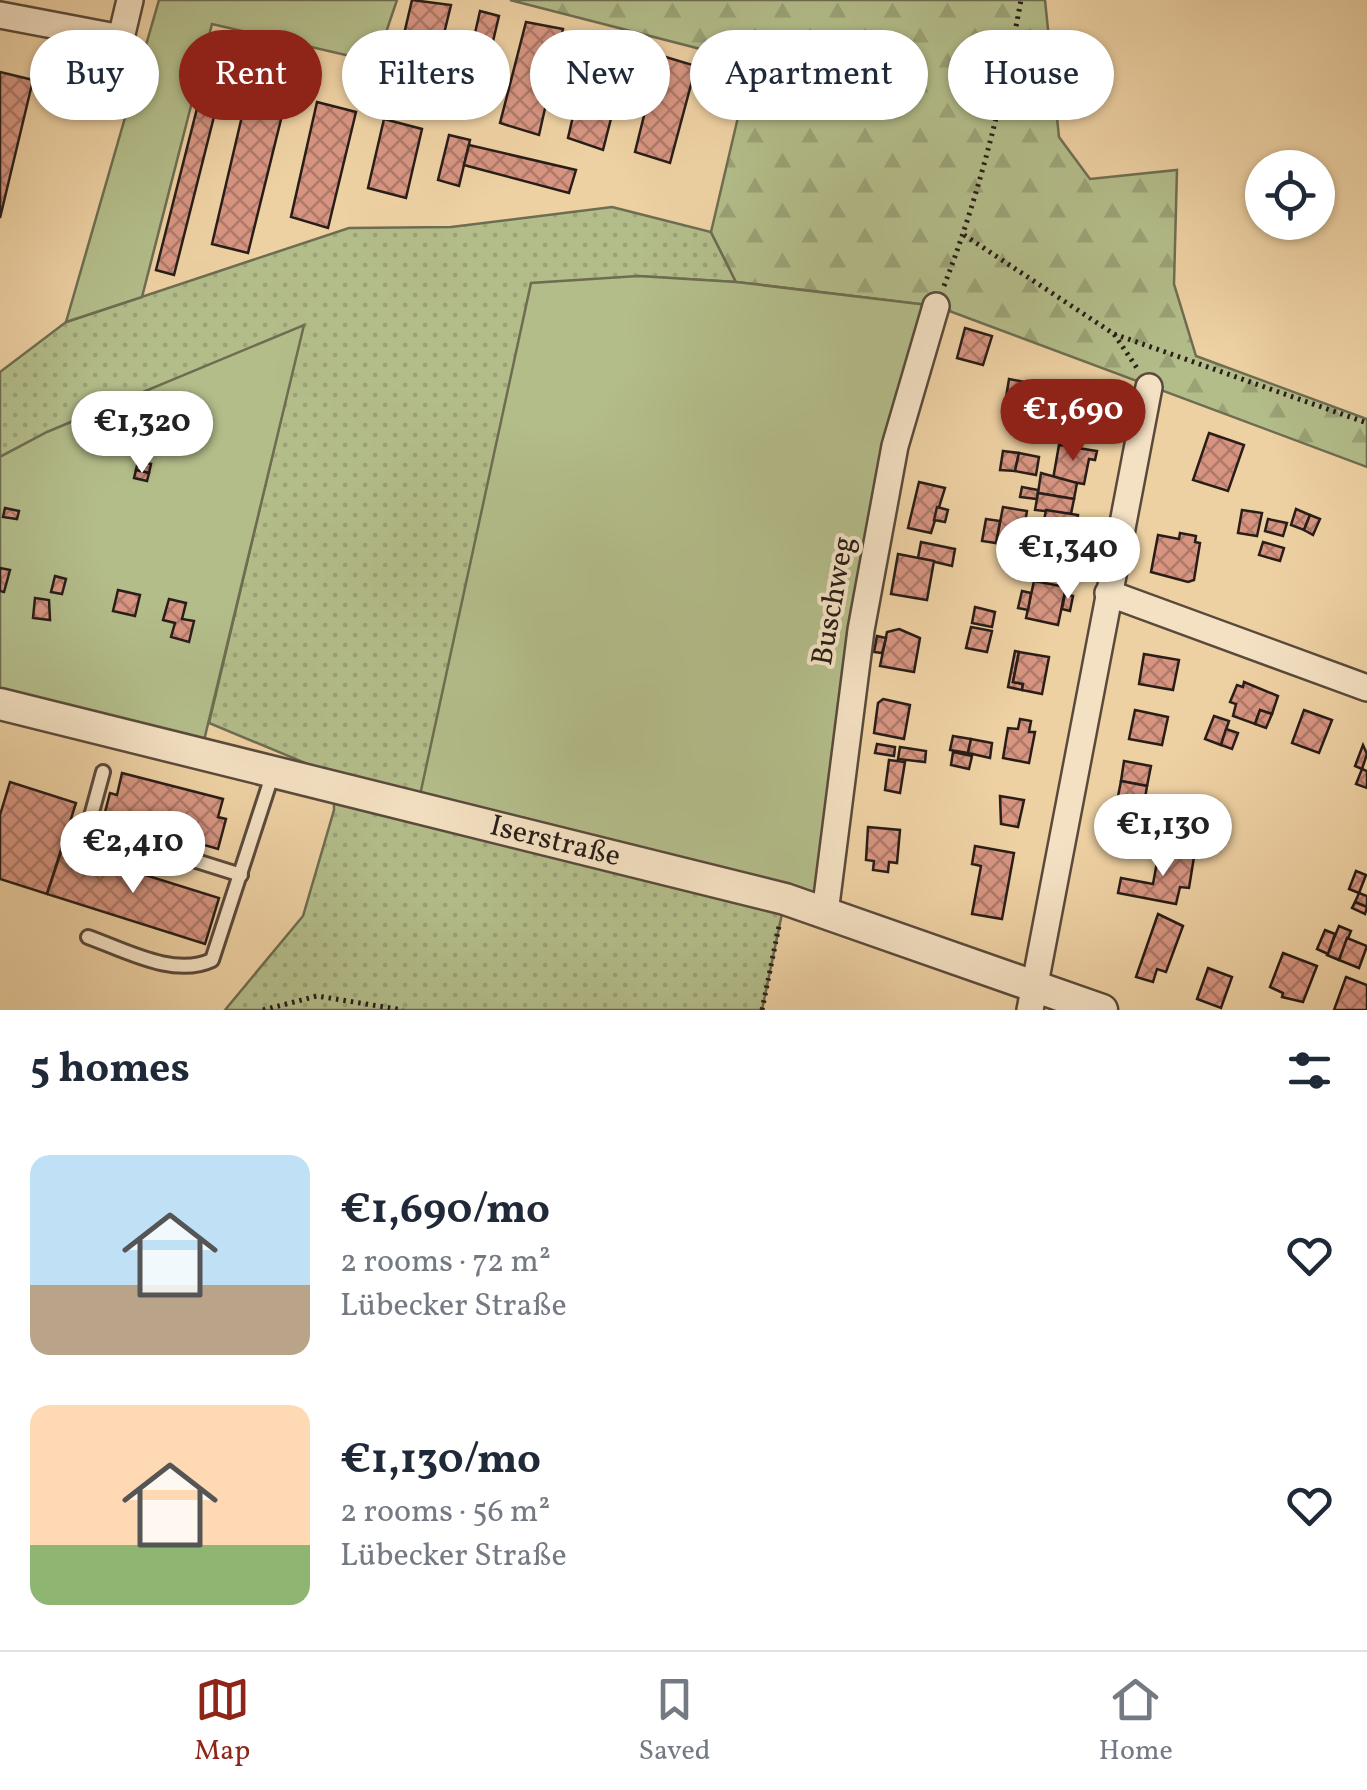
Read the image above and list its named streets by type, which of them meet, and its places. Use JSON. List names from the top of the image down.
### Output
{
  "streets": {
    "street": ["Buschweg", "Iserstraße"]
  },
  "crossings": [
    ["Buschweg", "Iserstraße"]
  ],
  "page": {
    "chip": [
      "Buy",
      "Rent",
      "Filters",
      "New",
      "Apartment",
      "House"
    ],
    "price": [
      "€1,690",
      "€1,320",
      "€1,340",
      "€1,130",
      "€2,410"
    ],
    "heading": "5 homes",
    "list": [
      {
        "name": "€1,690/mo",
        "note": "2 rooms · 72 m² · Lübecker Straße"
      },
      {
        "name": "€1,130/mo",
        "note": "2 rooms · 56 m² · Lübecker Straße"
      }
    ],
    "tabs": ["Map", "Saved", "Home"]
  }
}
